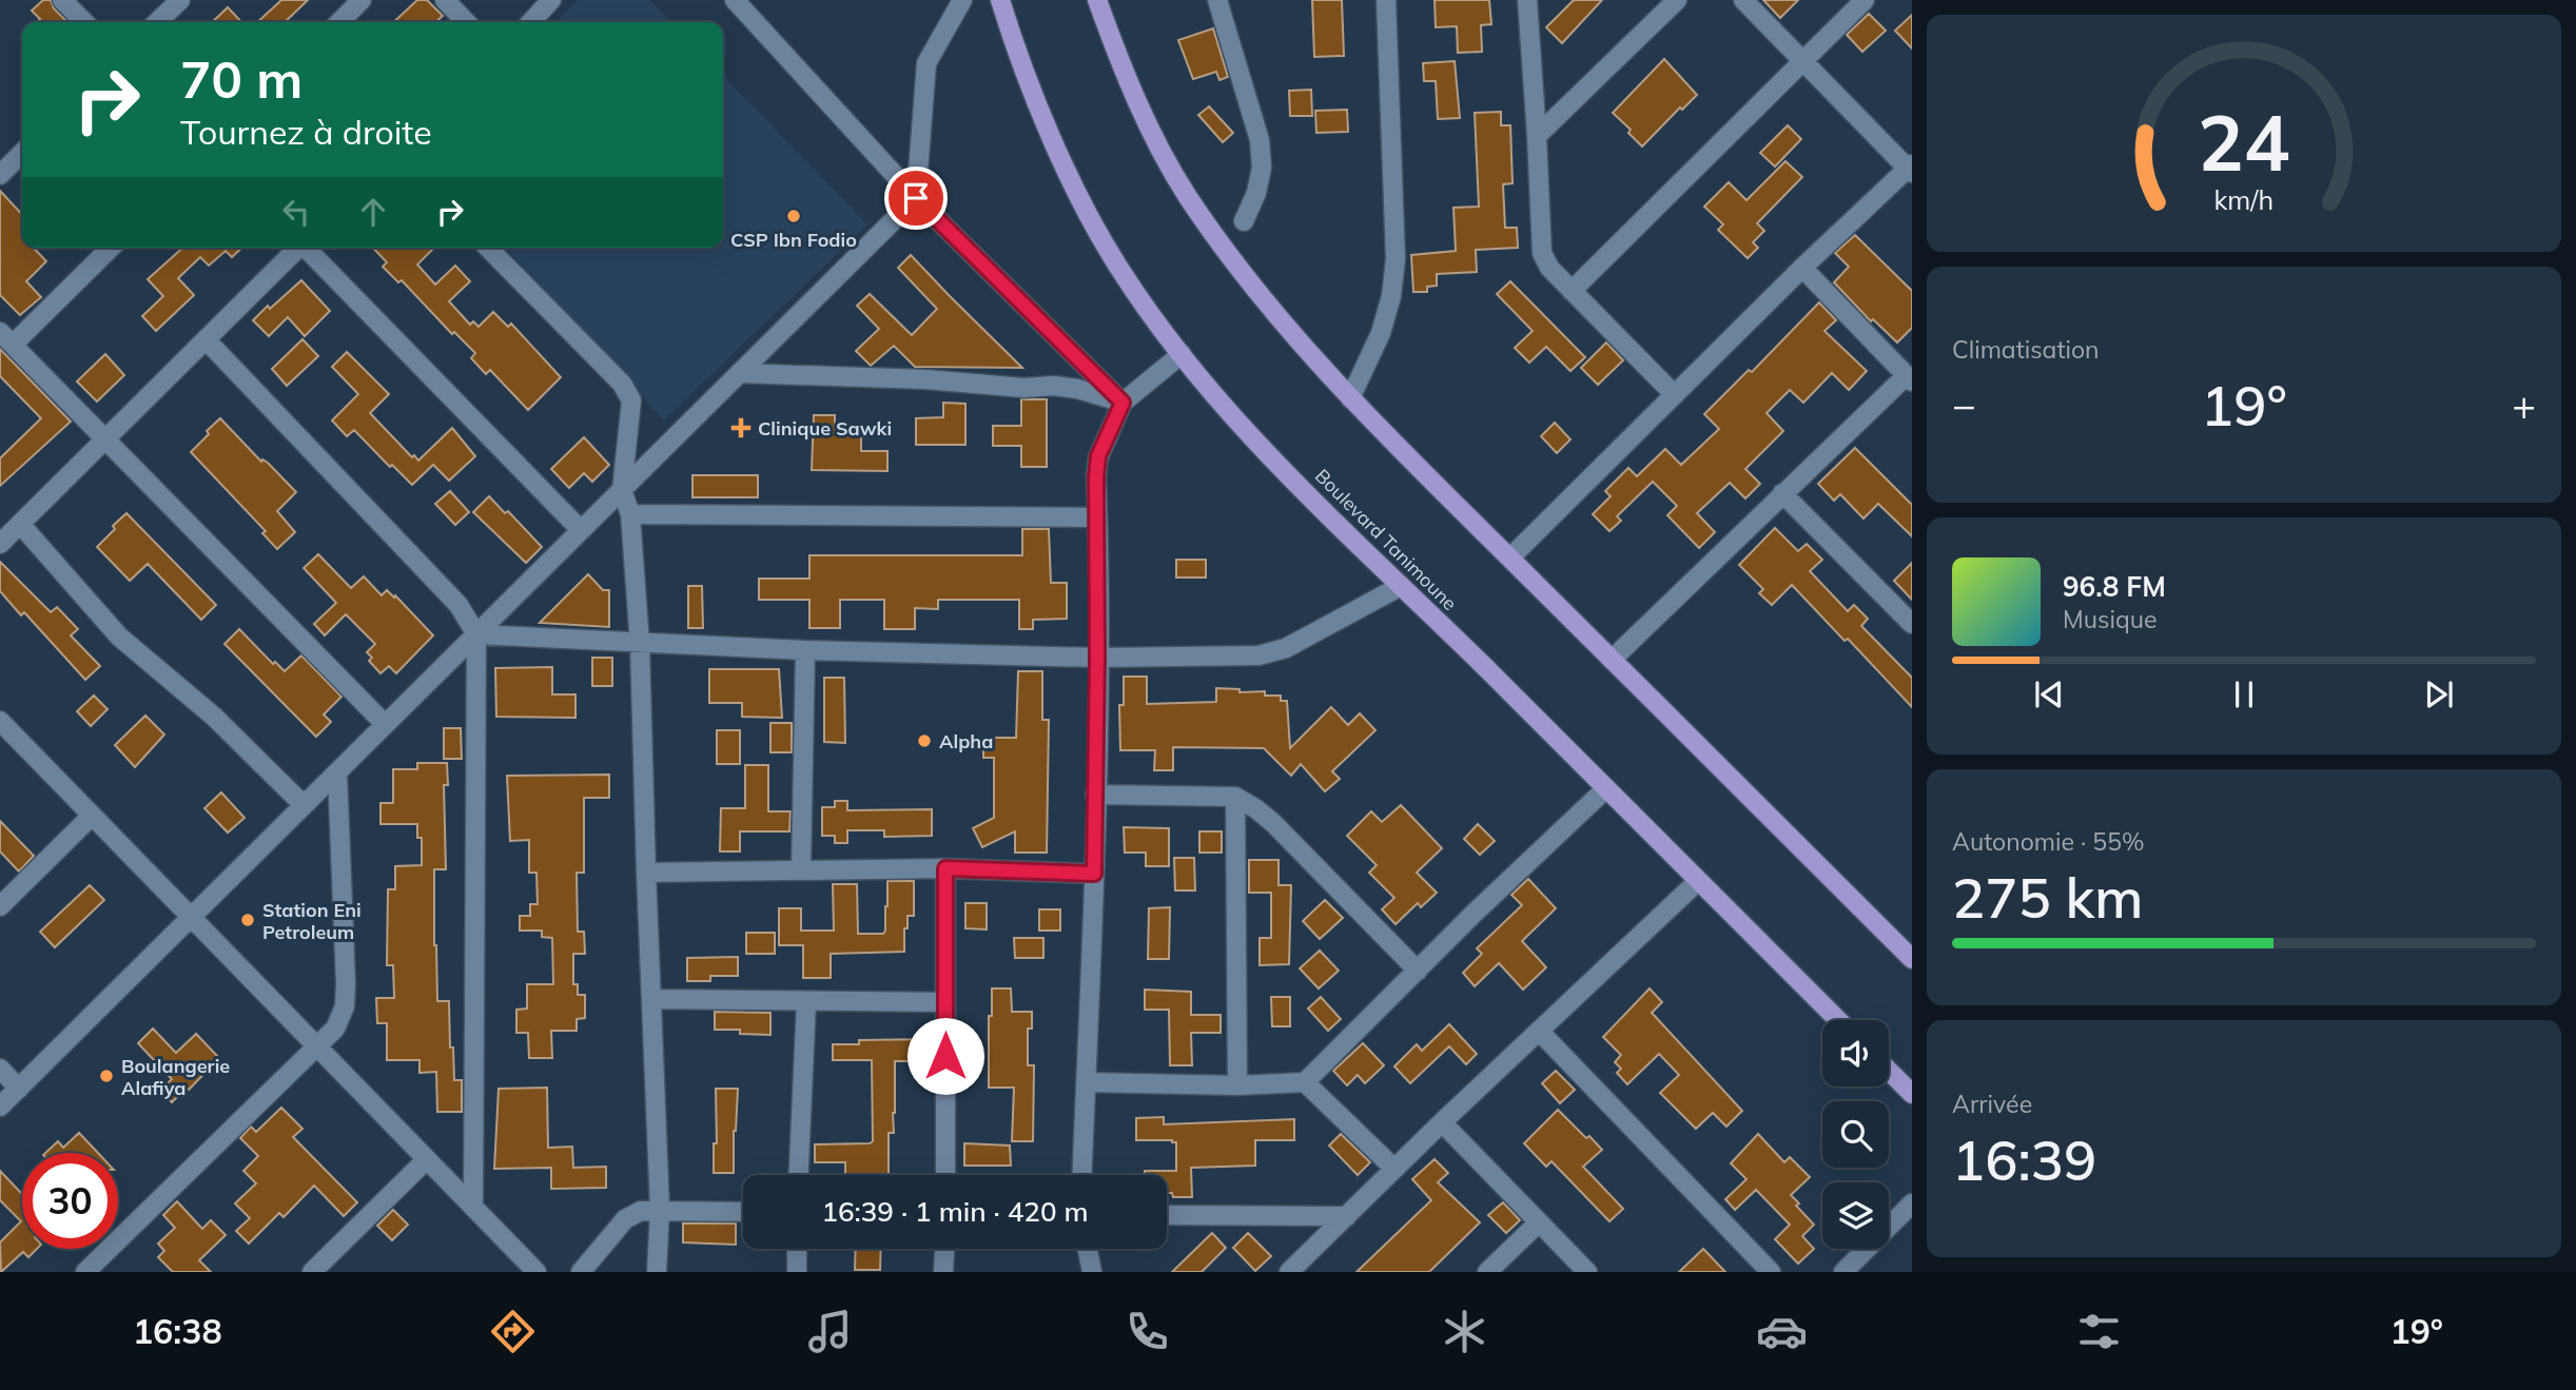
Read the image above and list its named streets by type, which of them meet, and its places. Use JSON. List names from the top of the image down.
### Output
{
  "streets": {
    "main road": ["Boulevard Tanimoune"]
  },
  "places": {
    "other": [
      "CSP Ibn Fodio",
      "Alpha",
      "Station Eni Petroleum",
      "Boulangerie Alafiya"
    ],
    "health": ["Clinique Sawki"]
  },
  "page": {
    "turn": ["70 m", "Tournez à droite"],
    "tile": [
      "Climatisation",
      ["Autonomie · 55%", "275 km"],
      ["Arrivée", "16:39"]
    ],
    "heat": ["−", "19°", "+"],
    "song": ["96.8 FM", "Musique"],
    "limit": "30",
    "trip": "16:39 · 1 min · 420 m",
    "tabs": ["16:38", "19°"],
    "gauge": ["24", "km/h"]
  }
}
